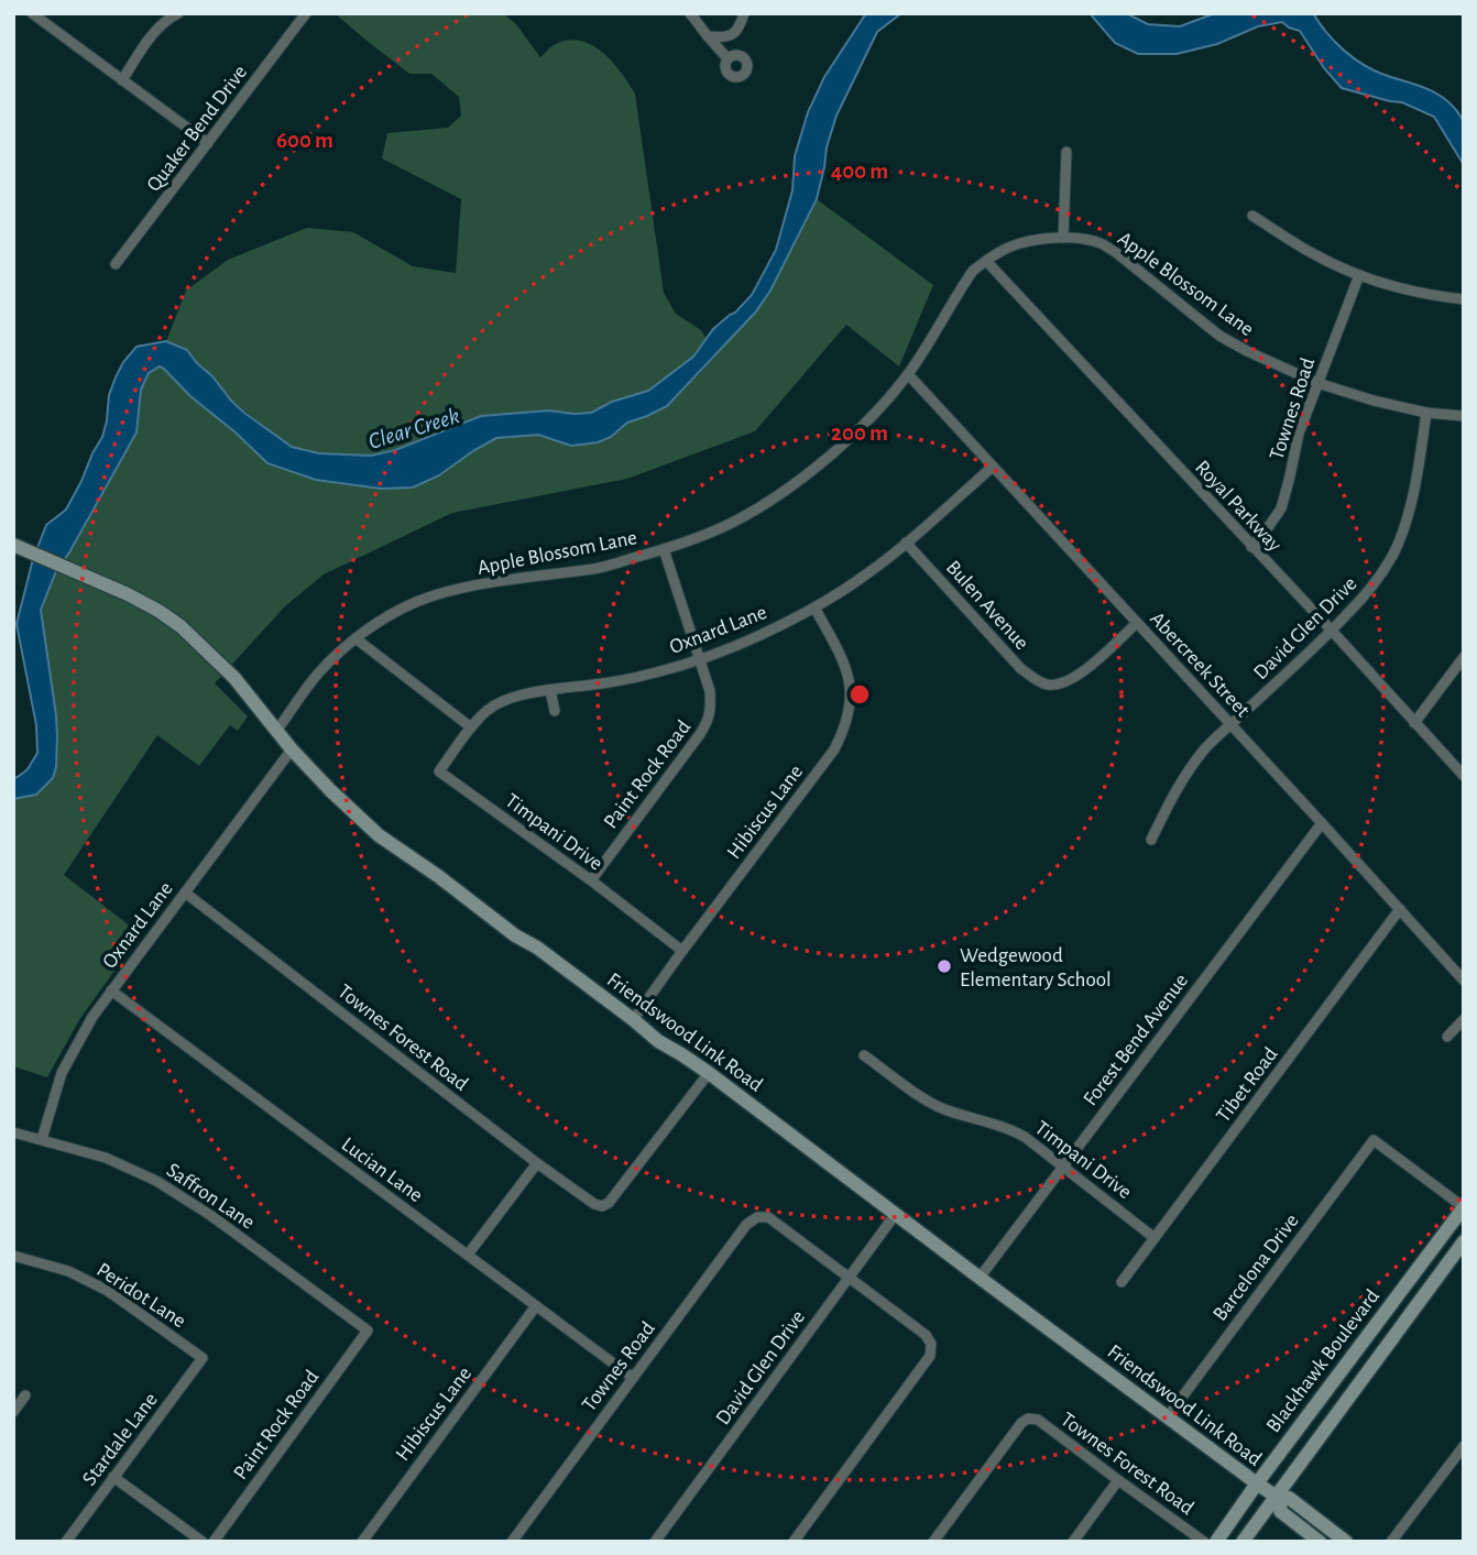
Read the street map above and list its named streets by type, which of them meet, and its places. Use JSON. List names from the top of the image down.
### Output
{
  "streets": {
    "main road": ["Friendswood Link Road", "Blackhawk Boulevard"],
    "street": [
      "Quaker Bend Drive",
      "Apple Blossom Lane",
      "Townes Road",
      "Royal Parkway",
      "Bulen Avenue",
      "David Glen Drive",
      "Oxnard Lane",
      "Abercreek Street",
      "Paint Rock Road",
      "Hibiscus Lane",
      "Timpani Drive",
      "Townes Forest Road",
      "Forest Bend Avenue",
      "Tibet Road",
      "Lucian Lane",
      "Saffron Lane",
      "Barcelona Drive",
      "Peridot Lane",
      "Stardale Lane"
    ]
  },
  "crossings": [
    ["Apple Blossom Lane", "Townes Road"],
    ["Apple Blossom Lane", "Royal Parkway"],
    ["Apple Blossom Lane", "David Glen Drive"],
    ["Apple Blossom Lane", "Abercreek Street"],
    ["Apple Blossom Lane", "Paint Rock Road"],
    ["Apple Blossom Lane", "Friendswood Link Road"],
    ["Townes Road", "Royal Parkway"],
    ["Townes Road", "David Glen Drive"],
    ["Townes Road", "Lucian Lane"],
    ["Royal Parkway", "David Glen Drive"],
    ["Bulen Avenue", "Oxnard Lane"],
    ["Bulen Avenue", "Abercreek Street"],
    ["David Glen Drive", "Abercreek Street"],
    ["David Glen Drive", "Friendswood Link Road"],
    ["Oxnard Lane", "Abercreek Street"],
    ["Oxnard Lane", "Paint Rock Road"],
    ["Oxnard Lane", "Hibiscus Lane"],
    ["Oxnard Lane", "Timpani Drive"],
    ["Oxnard Lane", "Friendswood Link Road"],
    ["Oxnard Lane", "Townes Forest Road"],
    ["Oxnard Lane", "Lucian Lane"],
    ["Oxnard Lane", "Saffron Lane"],
    ["Abercreek Street", "Forest Bend Avenue"],
    ["Abercreek Street", "Tibet Road"],
    ["Paint Rock Road", "Timpani Drive"],
    ["Paint Rock Road", "Saffron Lane"],
    ["Hibiscus Lane", "Timpani Drive"],
    ["Hibiscus Lane", "Friendswood Link Road"],
    ["Hibiscus Lane", "Lucian Lane"],
    ["Timpani Drive", "Forest Bend Avenue"],
    ["Timpani Drive", "Tibet Road"],
    ["Friendswood Link Road", "Townes Forest Road"],
    ["Friendswood Link Road", "Forest Bend Avenue"],
    ["Friendswood Link Road", "Barcelona Drive"],
    ["Friendswood Link Road", "Blackhawk Boulevard"],
    ["Barcelona Drive", "Blackhawk Boulevard"],
    ["Peridot Lane", "Stardale Lane"]
  ],
  "water": ["Clear Creek"],
  "places": ["Wedgewood Elementary School"],
  "rings": ["600 m", "400 m", "200 m"]
}
